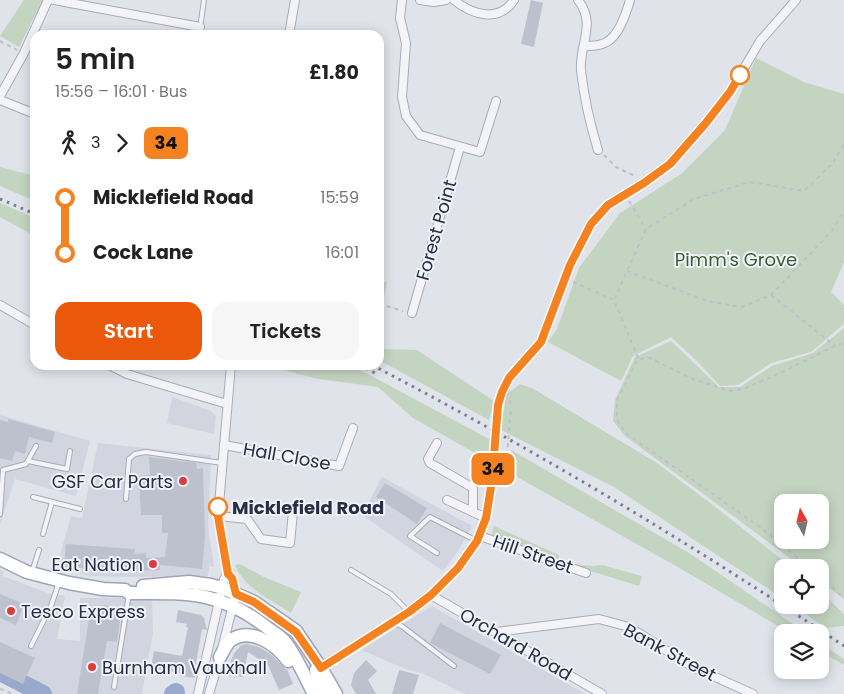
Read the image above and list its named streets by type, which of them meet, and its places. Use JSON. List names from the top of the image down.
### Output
{
  "streets": {
    "street": [
      "Forest Point",
      "Hall Close",
      "Hill Street",
      "Orchard Road",
      "Bank Street"
    ]
  },
  "crossings": [
    ["Orchard Road", "Bank Street"]
  ],
  "parks": ["Pimm's Grove"],
  "places": [
    "GSF Car Parts",
    "Micklefield Road",
    "Eat Nation",
    "Tesco Express",
    "Burnham Vauxhall"
  ],
  "lines": ["bus line 34"],
  "north": "top",
  "page": {
    "on_map": "34",
    "heading": ["5 min", "15:56 – 16:01 · Bus", "£1.80"],
    "legs": ["3", "34"],
    "list": [
      {
        "name": "Micklefield Road",
        "value": "15:59"
      },
      {
        "name": "Cock Lane",
        "value": "16:01"
      }
    ],
    "buttons": ["Start", "Tickets"]
  }
}
